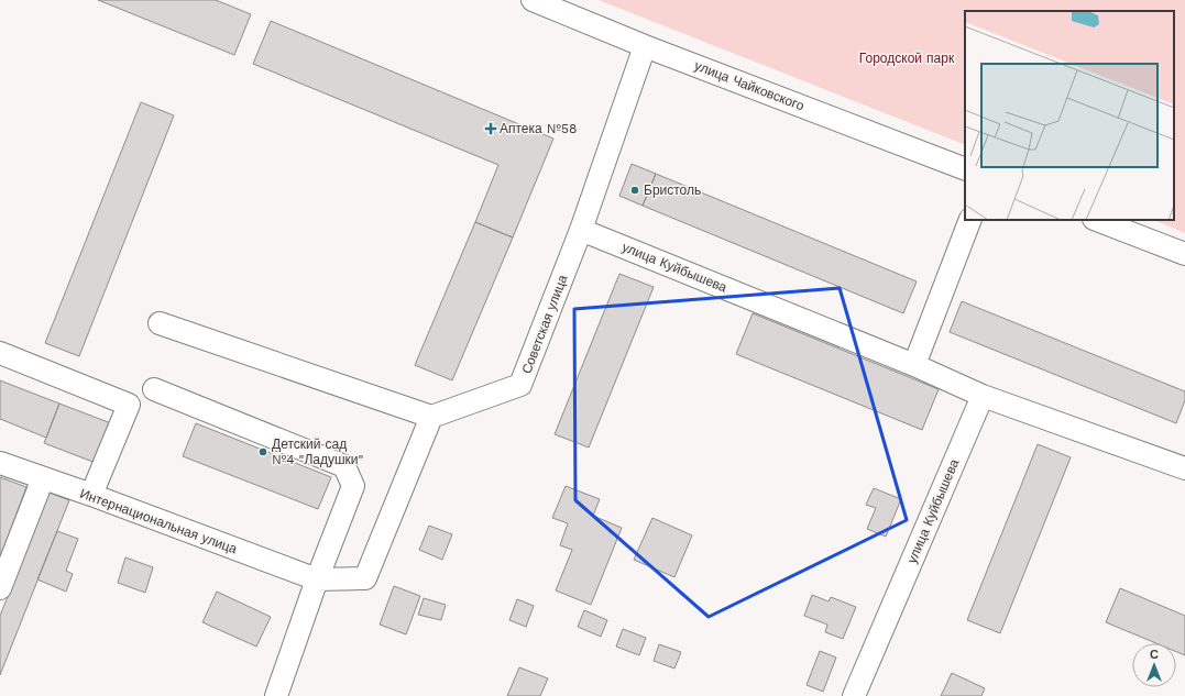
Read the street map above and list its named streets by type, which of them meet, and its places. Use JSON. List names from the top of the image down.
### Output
{
  "streets": {
    "street": [
      "улица Чайковского",
      "улица Куйбышева",
      "Советская улица",
      "Интернациональная улица"
    ]
  },
  "crossings": [
    ["улица Чайковского", "Советская улица"],
    ["улица Куйбышева", "Советская улица"]
  ],
  "parks": ["Городской парк"],
  "places": {
    "health": ["Аптека №58"],
    "other": ["Бристоль", "Детский сад №4 \"Ладушки\""]
  },
  "north": "top"
}
